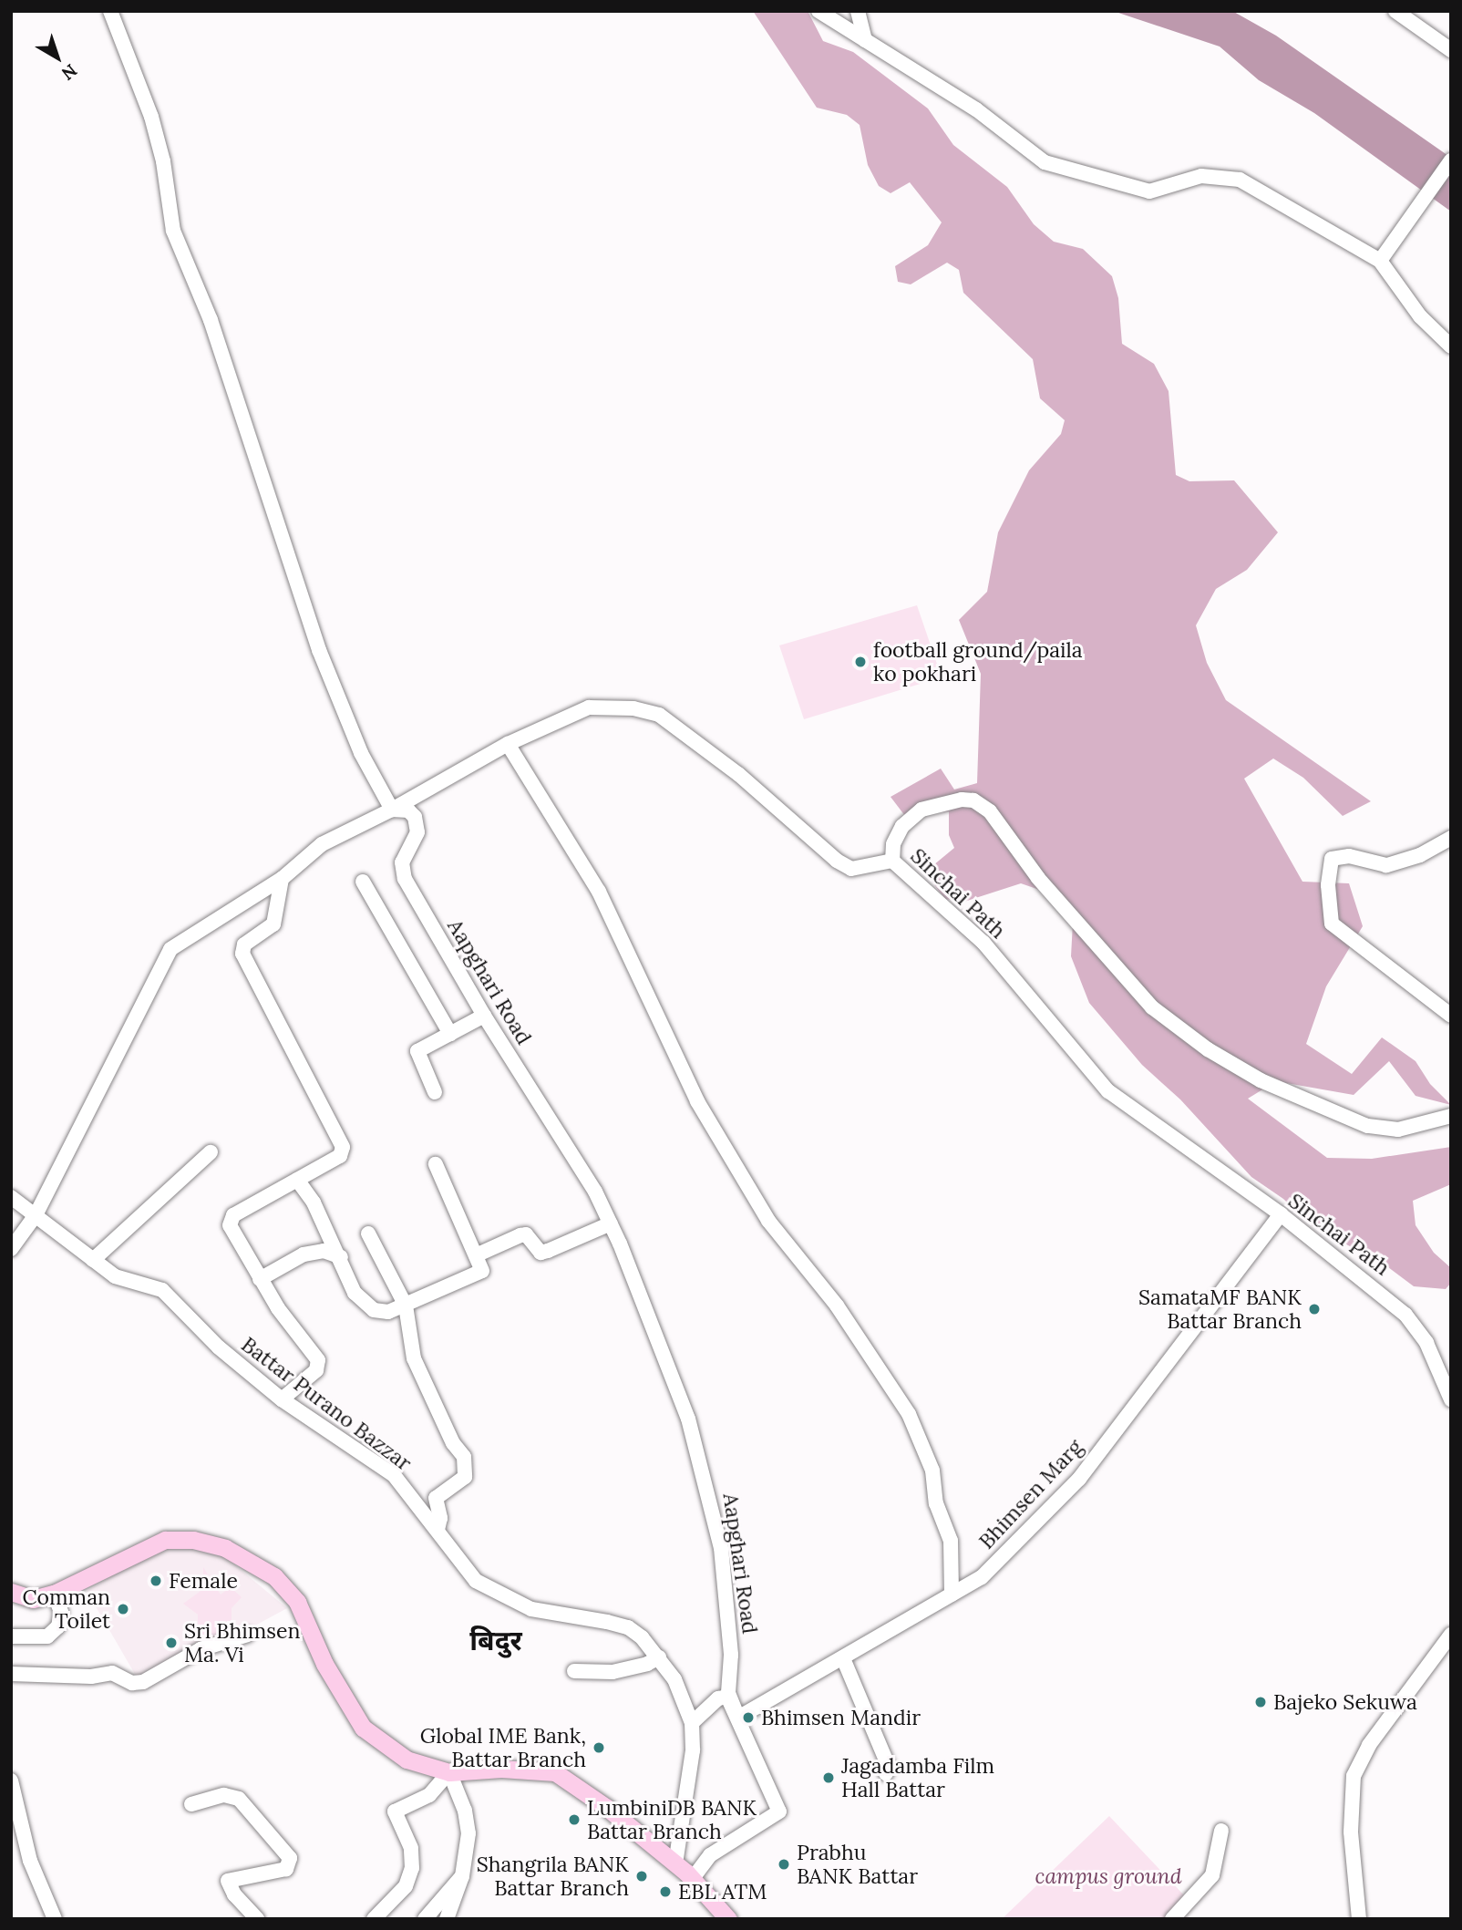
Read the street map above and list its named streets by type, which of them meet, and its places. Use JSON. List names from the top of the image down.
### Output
{
  "streets": {
    "street": [
      "Sinchai Path",
      "Aapghari Road",
      "Battar Purano Bazzar",
      "Bhimsen Marg"
    ]
  },
  "crossings": [
    ["Sinchai Path", "Bhimsen Marg"],
    ["Aapghari Road", "Bhimsen Marg"]
  ],
  "districts": ["बिदुर"],
  "parks": ["campus ground"],
  "places": [
    "football ground/paila ko pokhari",
    "SamataMF BANK Battar Branch",
    "Female",
    "Comman Toilet",
    "Sri Bhimsen Ma. Vi",
    "Bajeko Sekuwa",
    "Bhimsen Mandir",
    "Global IME Bank, Battar Branch",
    "Jagadamba Film Hall Battar",
    "LumbiniDB BANK Battar Branch",
    "Prabhu BANK Battar",
    "Shangrila BANK Battar Branch",
    "EBL ATM"
  ],
  "north": "bottom right"
}
